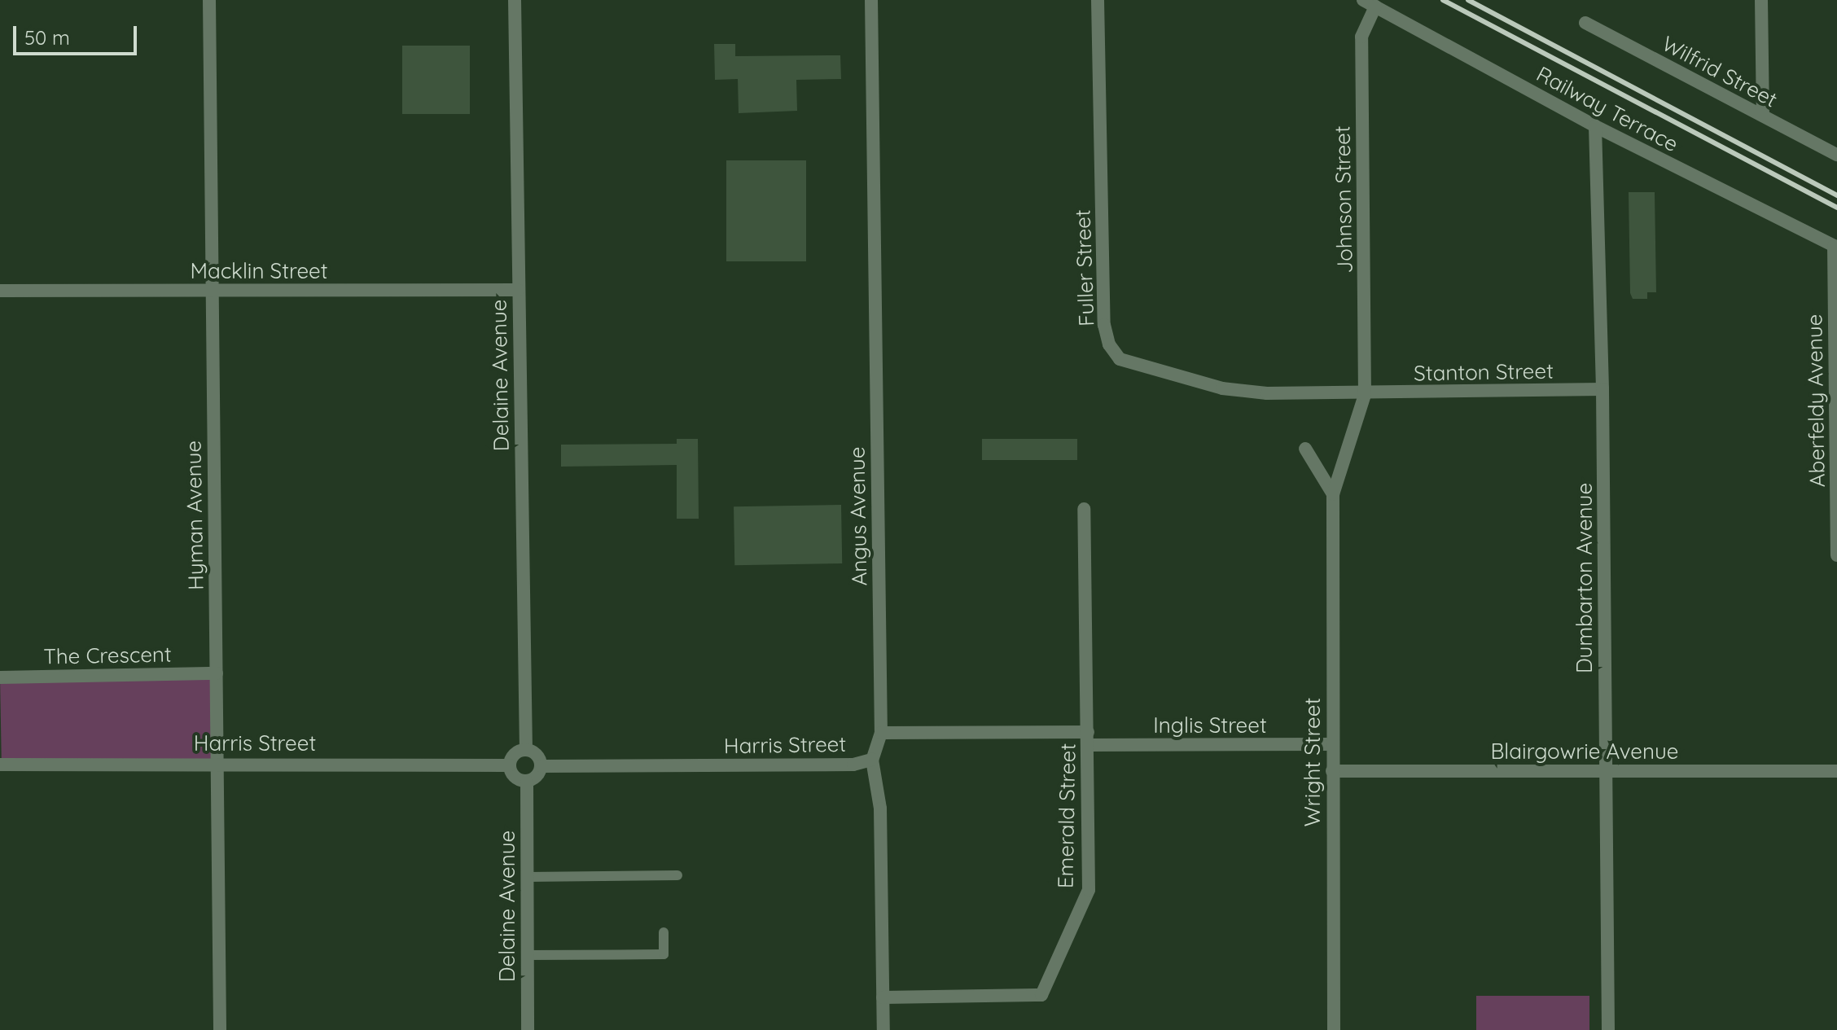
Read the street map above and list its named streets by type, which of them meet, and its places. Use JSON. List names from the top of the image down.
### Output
{
  "streets": {
    "street": [
      "Wilfrid Street",
      "Railway Terrace",
      "Johnson Street",
      "Fuller Street",
      "Macklin Street",
      "Stanton Street",
      "Delaine Avenue",
      "Aberfeldy Avenue",
      "Hyman Avenue",
      "Angus Avenue",
      "Dumbarton Avenue",
      "The Crescent",
      "Inglis Street",
      "Harris Street",
      "Blairgowrie Avenue",
      "Wright Street",
      "Emerald Street"
    ]
  },
  "crossings": [
    ["Railway Terrace", "Johnson Street"],
    ["Railway Terrace", "Aberfeldy Avenue"],
    ["Railway Terrace", "Dumbarton Avenue"],
    ["Johnson Street", "Fuller Street"],
    ["Johnson Street", "Stanton Street"],
    ["Johnson Street", "Wright Street"],
    ["Fuller Street", "Stanton Street"],
    ["Fuller Street", "Wright Street"],
    ["Macklin Street", "Delaine Avenue"],
    ["Macklin Street", "Hyman Avenue"],
    ["Stanton Street", "Dumbarton Avenue"],
    ["Stanton Street", "Wright Street"],
    ["Delaine Avenue", "Harris Street"],
    ["Hyman Avenue", "The Crescent"],
    ["Hyman Avenue", "Harris Street"],
    ["Angus Avenue", "Inglis Street"],
    ["Angus Avenue", "Harris Street"],
    ["Angus Avenue", "Emerald Street"],
    ["Dumbarton Avenue", "Blairgowrie Avenue"],
    ["Inglis Street", "Wright Street"],
    ["Inglis Street", "Emerald Street"],
    ["Blairgowrie Avenue", "Wright Street"]
  ],
  "scale_bar": "50 m"
}
